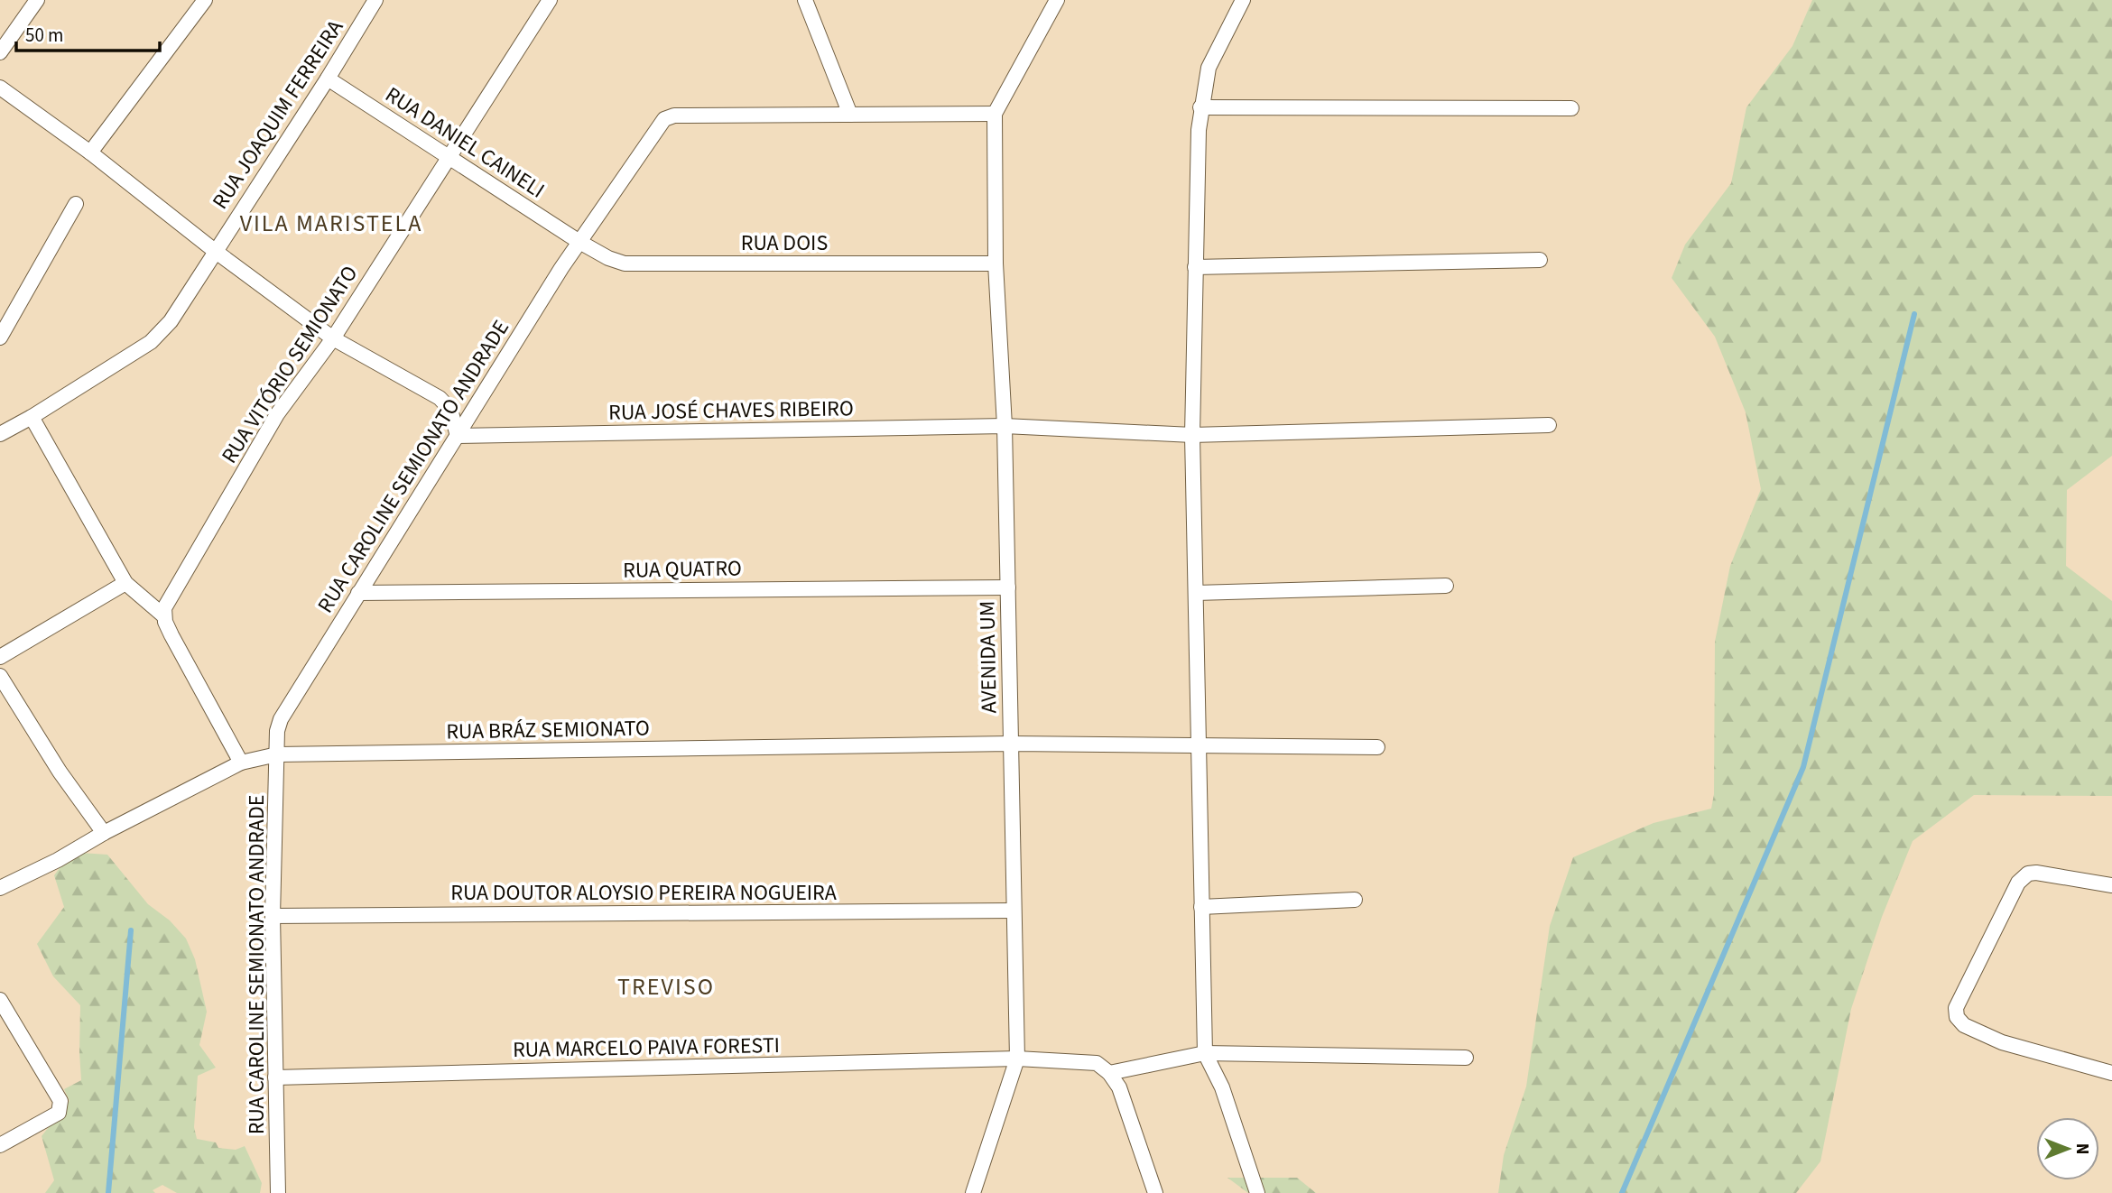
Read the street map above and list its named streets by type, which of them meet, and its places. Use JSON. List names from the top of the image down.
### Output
{
  "streets": {
    "street": [
      "RUA JOAQUIM FERREIRA",
      "RUA DANIEL CAINELI",
      "RUA DOIS",
      "RUA VITÓRIO SEMIONATO",
      "RUA JOSÉ CHAVES RIBEIRO",
      "RUA CAROLINE SEMIONATO ANDRADE",
      "RUA QUATRO",
      "AVENIDA UM",
      "RUA BRÁZ SEMIONATO",
      "RUA DOUTOR ALOYSIO PEREIRA NOGUEIRA",
      "RUA MARCELO PAIVA FORESTI"
    ]
  },
  "crossings": [
    ["RUA JOAQUIM FERREIRA", "RUA DANIEL CAINELI"],
    ["RUA DANIEL CAINELI", "RUA DOIS"],
    ["RUA DANIEL CAINELI", "RUA VITÓRIO SEMIONATO"],
    ["RUA DANIEL CAINELI", "RUA CAROLINE SEMIONATO ANDRADE"],
    ["RUA DOIS", "RUA CAROLINE SEMIONATO ANDRADE"],
    ["RUA DOIS", "AVENIDA UM"],
    ["RUA JOSÉ CHAVES RIBEIRO", "RUA CAROLINE SEMIONATO ANDRADE"],
    ["RUA JOSÉ CHAVES RIBEIRO", "AVENIDA UM"],
    ["RUA CAROLINE SEMIONATO ANDRADE", "RUA QUATRO"],
    ["RUA CAROLINE SEMIONATO ANDRADE", "AVENIDA UM"],
    ["RUA CAROLINE SEMIONATO ANDRADE", "RUA BRÁZ SEMIONATO"],
    ["RUA CAROLINE SEMIONATO ANDRADE", "RUA DOUTOR ALOYSIO PEREIRA NOGUEIRA"],
    ["RUA CAROLINE SEMIONATO ANDRADE", "RUA MARCELO PAIVA FORESTI"],
    ["RUA QUATRO", "AVENIDA UM"],
    ["AVENIDA UM", "RUA BRÁZ SEMIONATO"],
    ["AVENIDA UM", "RUA DOUTOR ALOYSIO PEREIRA NOGUEIRA"],
    ["AVENIDA UM", "RUA MARCELO PAIVA FORESTI"]
  ],
  "districts": ["VILA MARISTELA", "TREVISO"],
  "scale_bar": "50 m",
  "north": "right"
}
